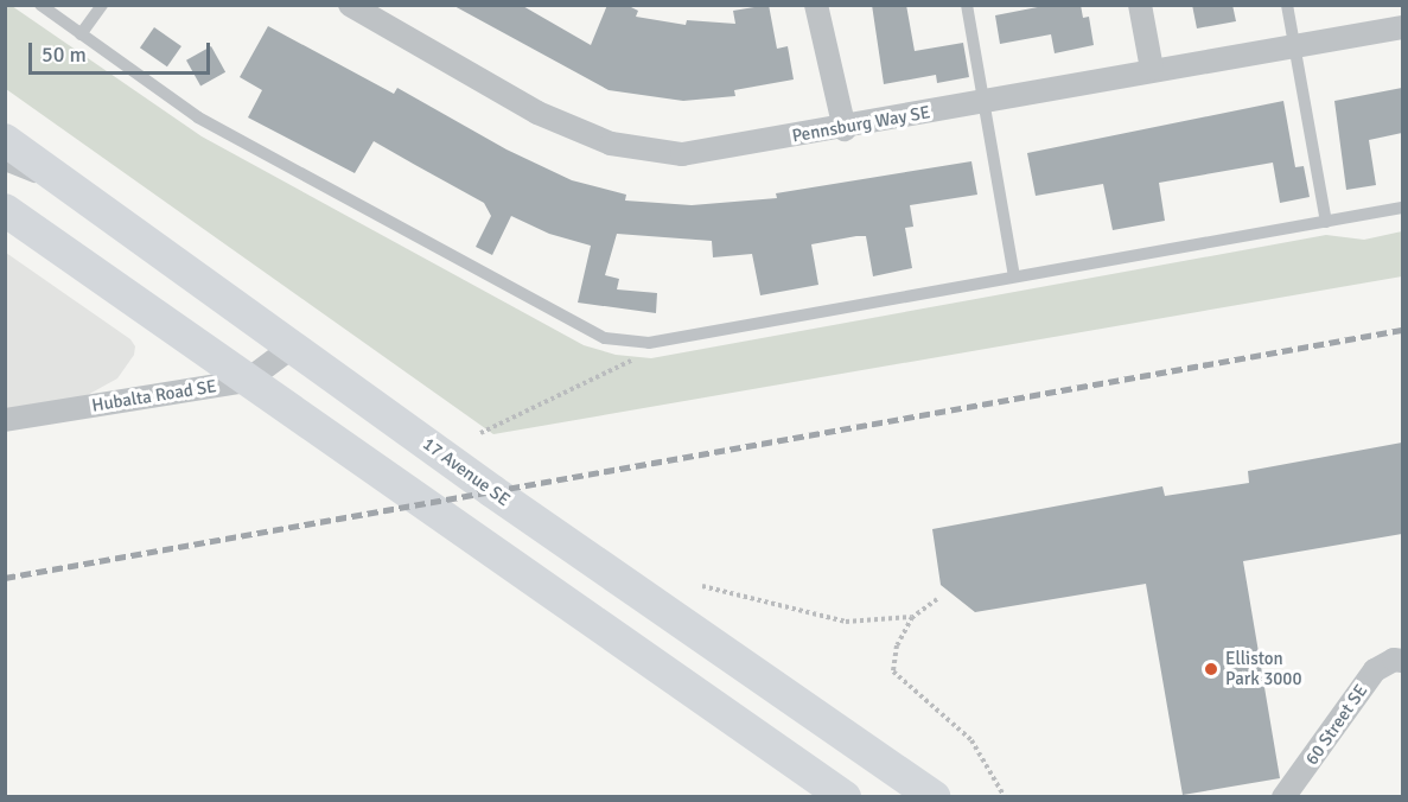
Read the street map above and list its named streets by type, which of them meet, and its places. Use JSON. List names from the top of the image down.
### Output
{
  "streets": {
    "main road": ["17 Avenue SE"],
    "street": ["Pennsburg Way SE", "Hubalta Road SE", "60 Street SE"]
  },
  "crossings": [
    ["Hubalta Road SE", "17 Avenue SE"]
  ],
  "places": ["Elliston Park 3000"],
  "scale_bar": "50 m"
}
